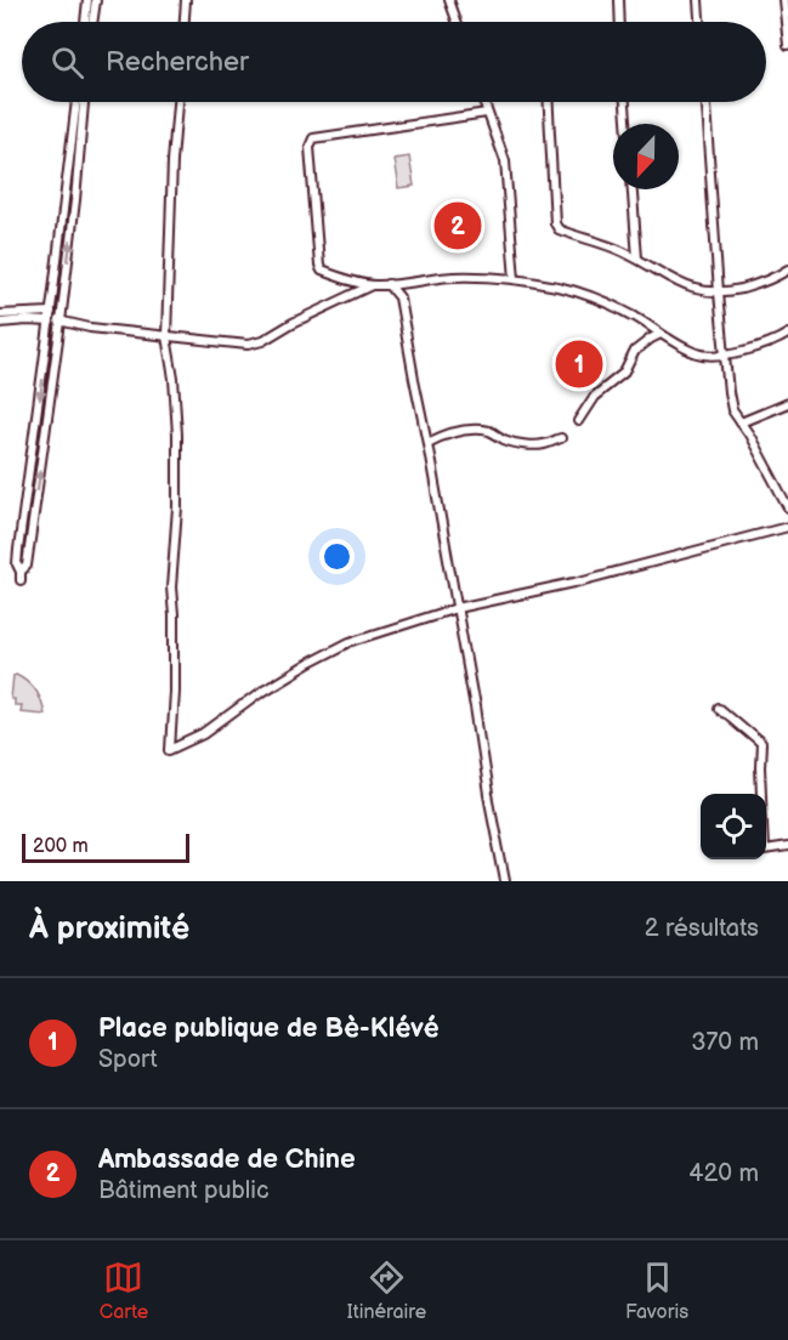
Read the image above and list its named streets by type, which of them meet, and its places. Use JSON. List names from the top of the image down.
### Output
{
  "scale_bar": "200 m",
  "north": "bottom",
  "page": {
    "search": "Rechercher",
    "pins": ["2", "1"],
    "scale": "200 m",
    "heading": ["À proximité", "2 résultats"],
    "list": [
      {
        "mark": "1",
        "name": "Place publique de Bè-Klévé",
        "note": "Sport",
        "value": "370 m"
      },
      {
        "mark": "2",
        "name": "Ambassade de Chine",
        "note": "Bâtiment public",
        "value": "420 m"
      }
    ],
    "nav": ["Carte", "Itinéraire", "Favoris"]
  }
}
